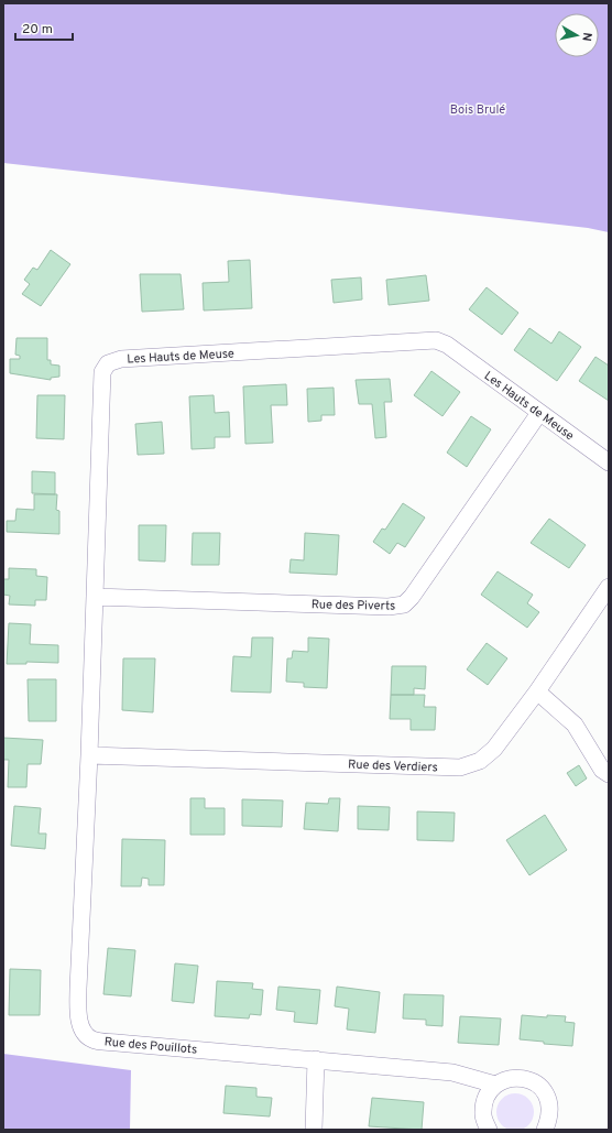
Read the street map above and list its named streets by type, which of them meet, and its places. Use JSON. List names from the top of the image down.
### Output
{
  "streets": {
    "street": [
      "Les Hauts de Meuse",
      "Rue des Piverts",
      "Rue des Verdiers",
      "Rue des Pouillots"
    ]
  },
  "crossings": [
    ["Les Hauts de Meuse", "Rue des Piverts"],
    ["Les Hauts de Meuse", "Rue des Verdiers"],
    ["Les Hauts de Meuse", "Rue des Pouillots"],
    ["Rue des Verdiers", "Rue des Pouillots"]
  ],
  "parks": ["Bois Brulé"],
  "scale_bar": "20 m",
  "north": "right"
}
